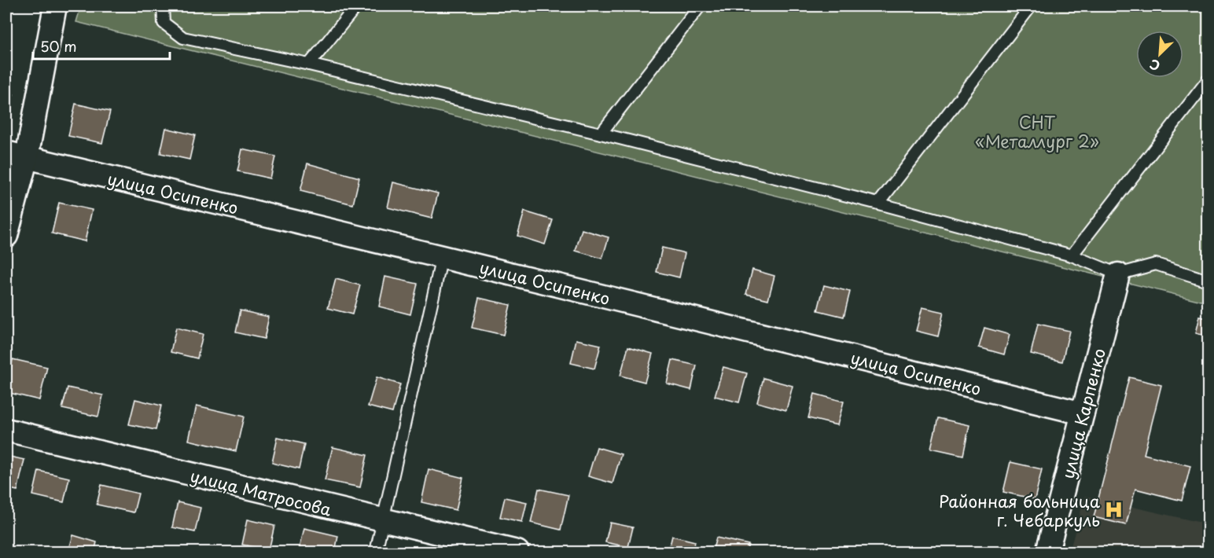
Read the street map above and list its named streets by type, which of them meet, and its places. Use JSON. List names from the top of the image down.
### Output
{
  "streets": {
    "street": ["улица Осипенко", "улица Карпенко", "улица Матросова"]
  },
  "crossings": [
    ["улица Осипенко", "улица Карпенко"]
  ],
  "parks": ["СНТ «Металлург 2»"],
  "places": {
    "hospital": ["Районная больница г. Чебаркуль"]
  },
  "scale_bar": "50 m",
  "north": "bottom left"
}
